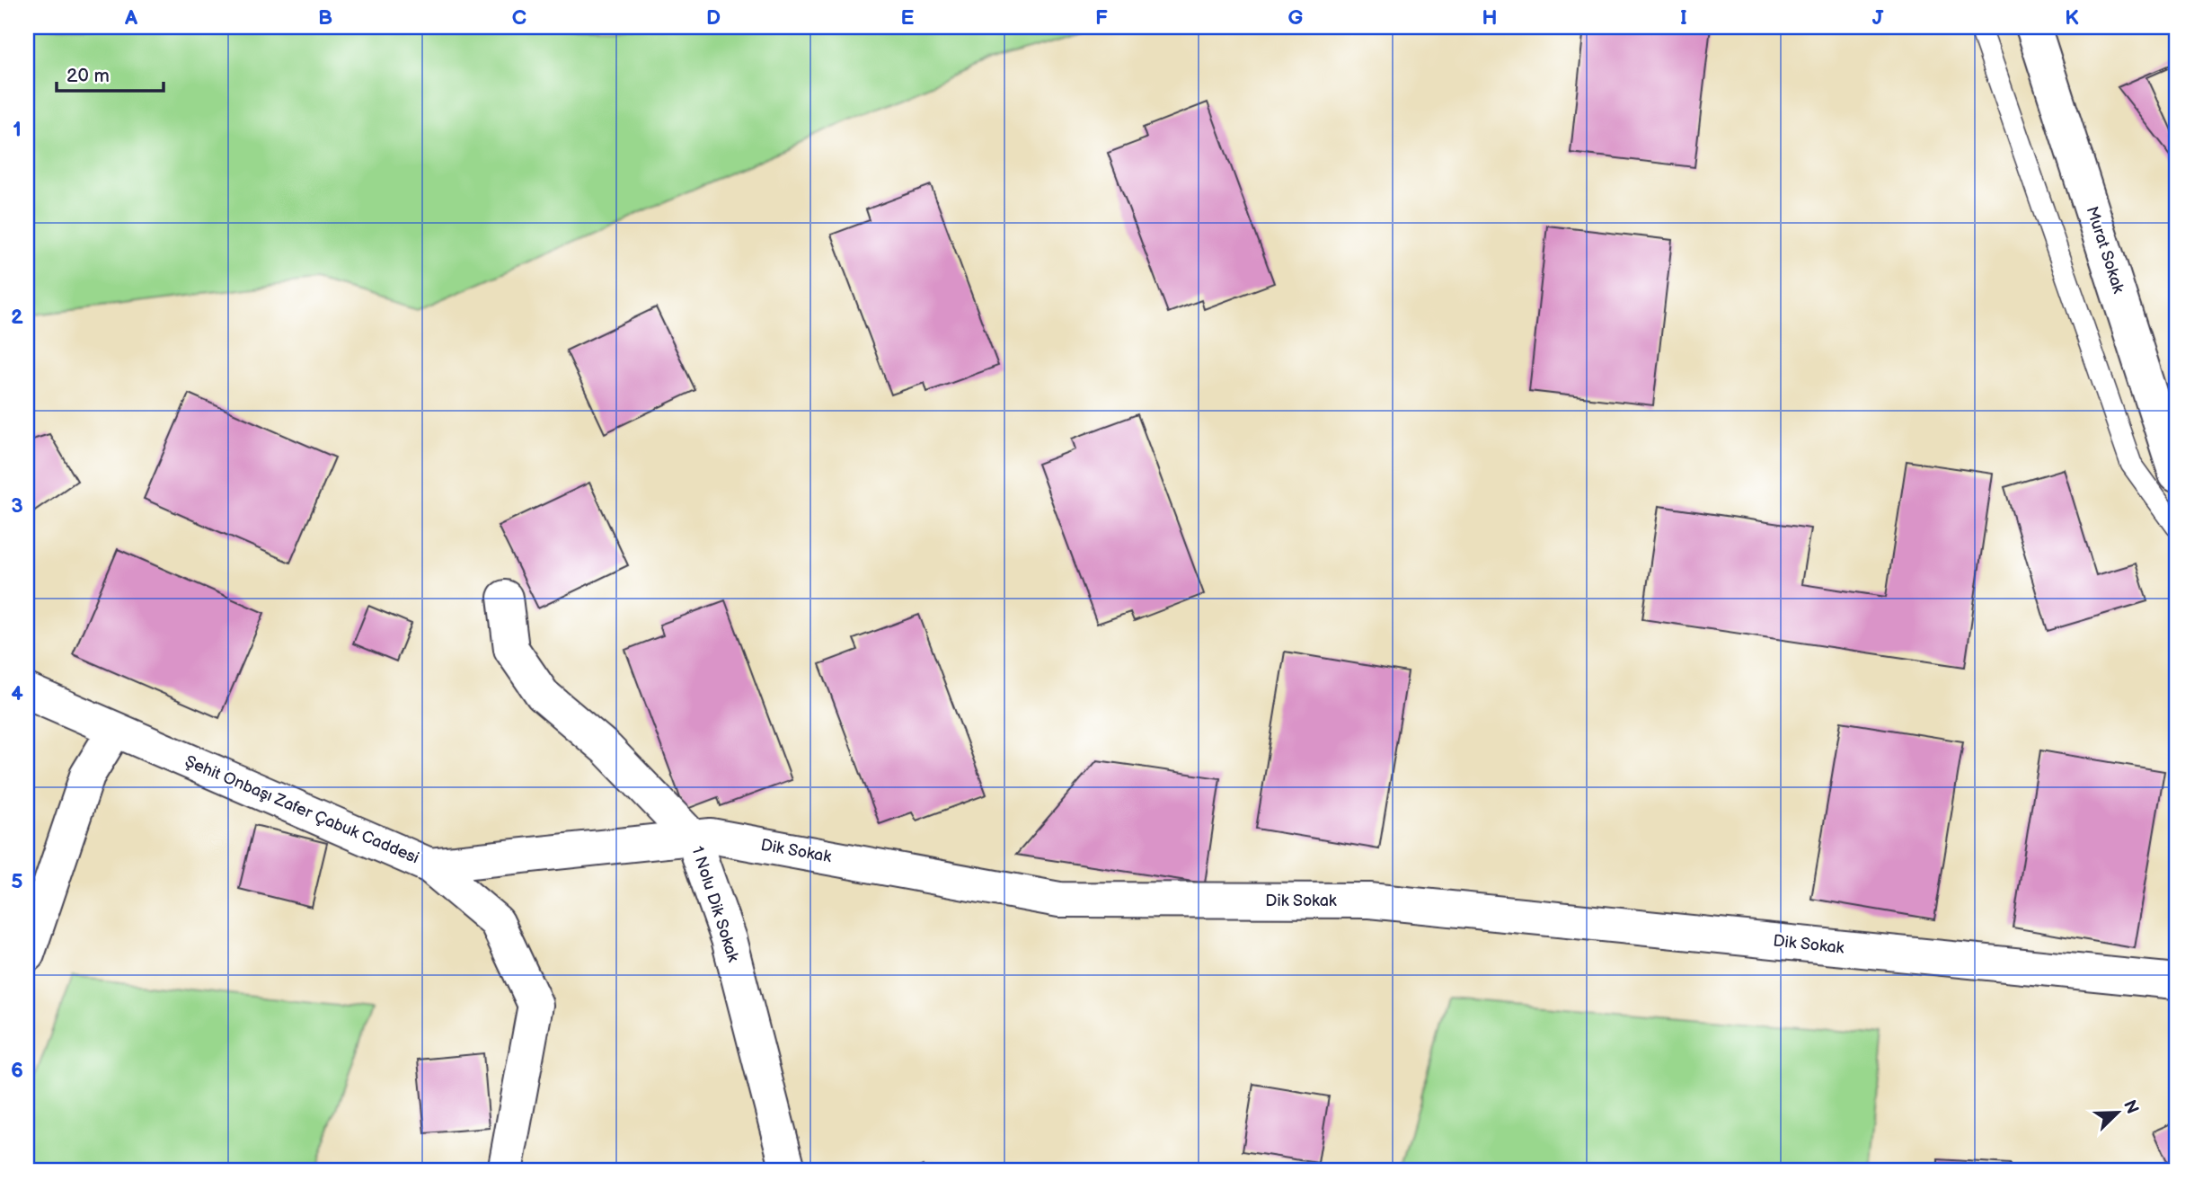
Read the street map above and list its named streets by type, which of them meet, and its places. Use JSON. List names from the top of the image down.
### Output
{
  "streets": {
    "street": [
      "Murat Sokak",
      "Şehit Onbaşı Zafer Çabuk Caddesi",
      "Dik Sokak",
      "1 Nolu Dik Sokak"
    ]
  },
  "crossings": [
    ["Şehit Onbaşı Zafer Çabuk Caddesi", "Dik Sokak"],
    ["Dik Sokak", "1 Nolu Dik Sokak"]
  ],
  "scale_bar": "20 m",
  "north": "top right",
  "grid": {
    "columns": [
      "A",
      "B",
      "C",
      "D",
      "E",
      "F",
      "G",
      "H",
      "I",
      "J",
      "K"
    ],
    "rows": [
      "1",
      "2",
      "3",
      "4",
      "5",
      "6"
    ]
  }
}
